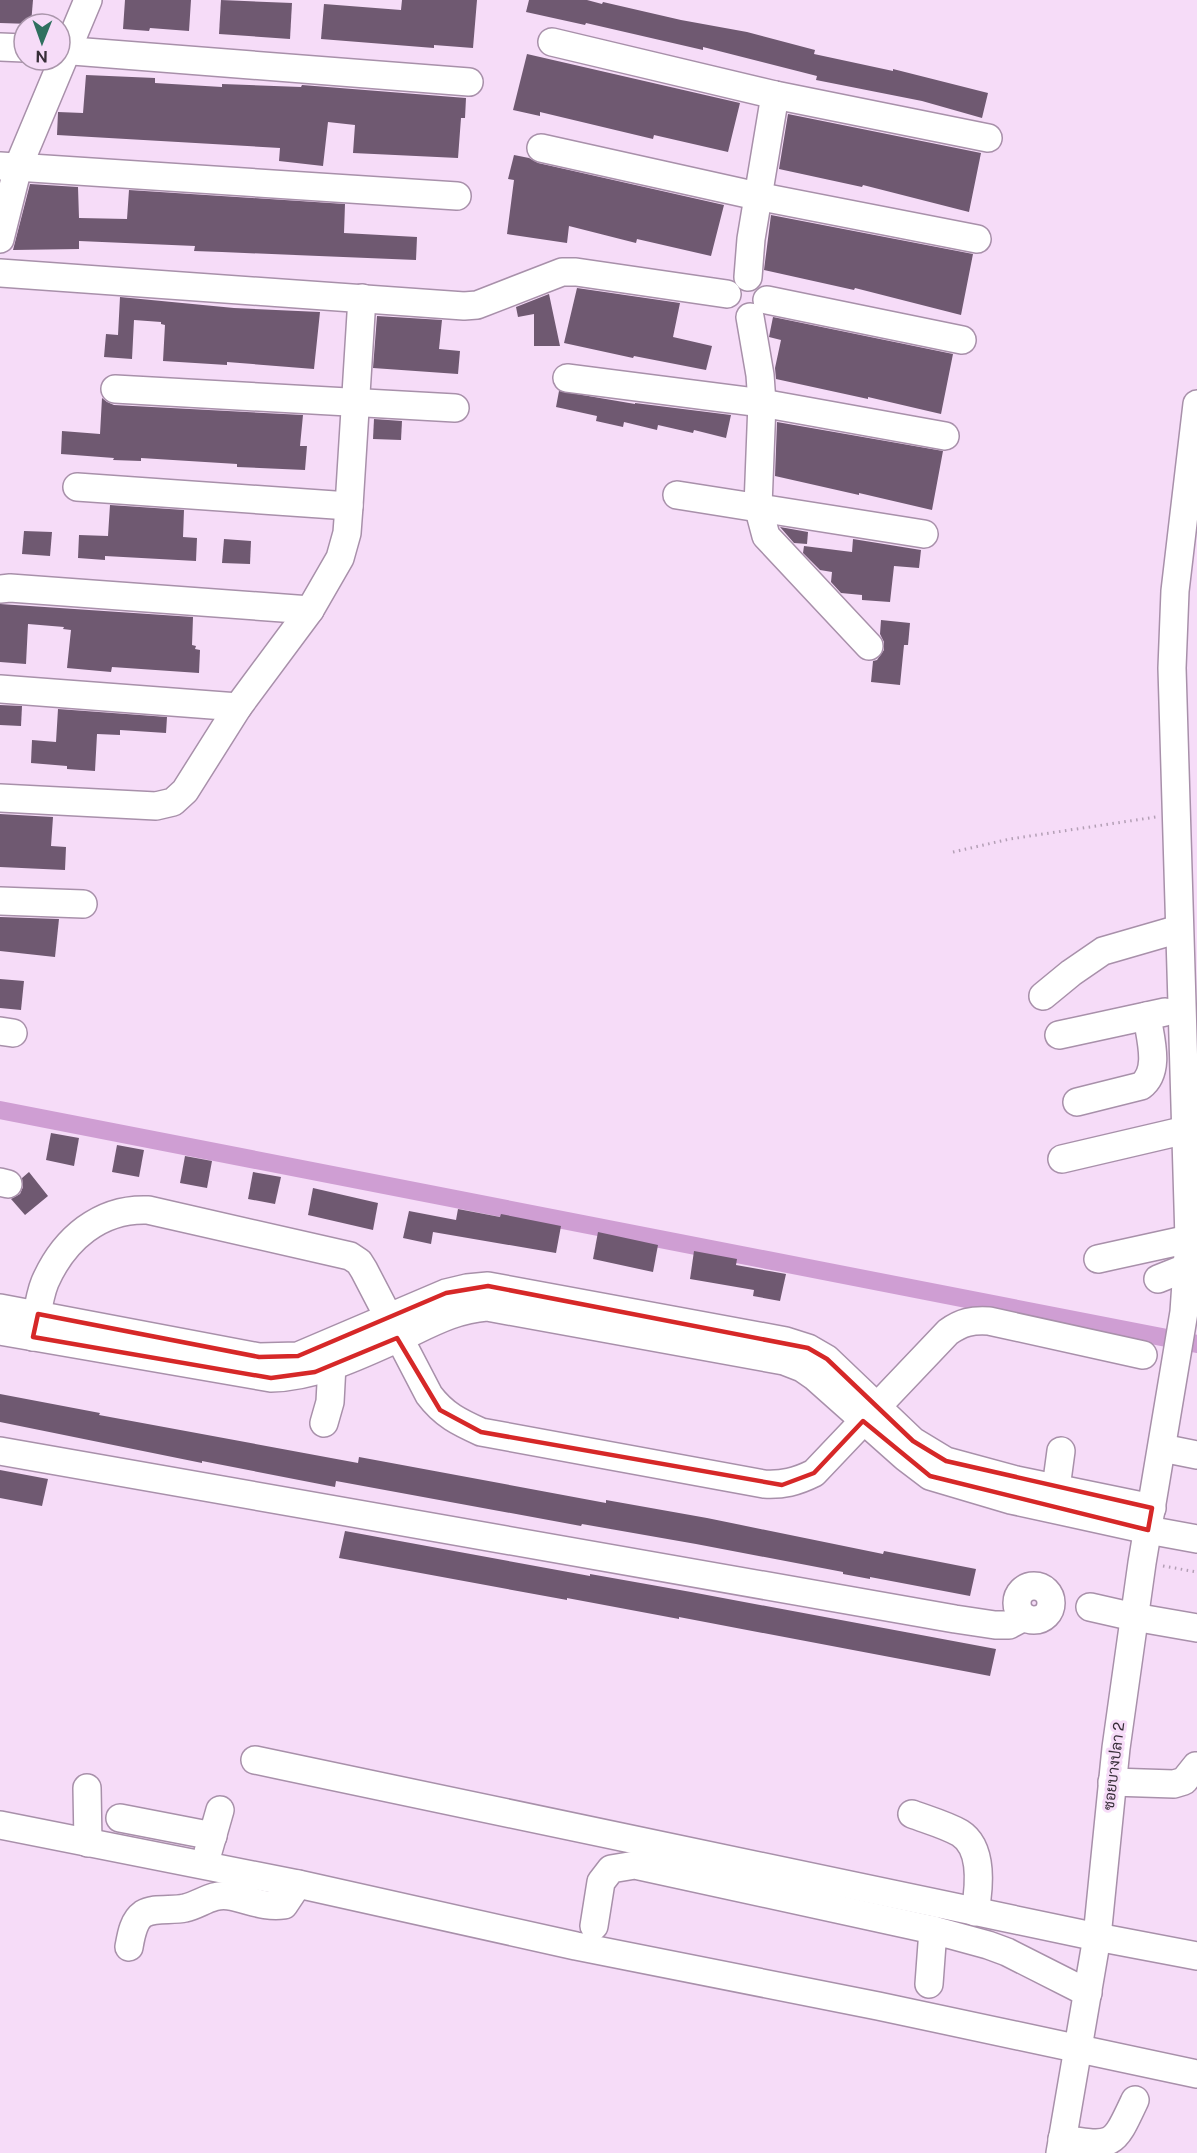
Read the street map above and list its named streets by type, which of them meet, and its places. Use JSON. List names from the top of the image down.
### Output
{
  "streets": {
    "street": ["ซอยบางปลา 2"]
  },
  "north": "bottom"
}
